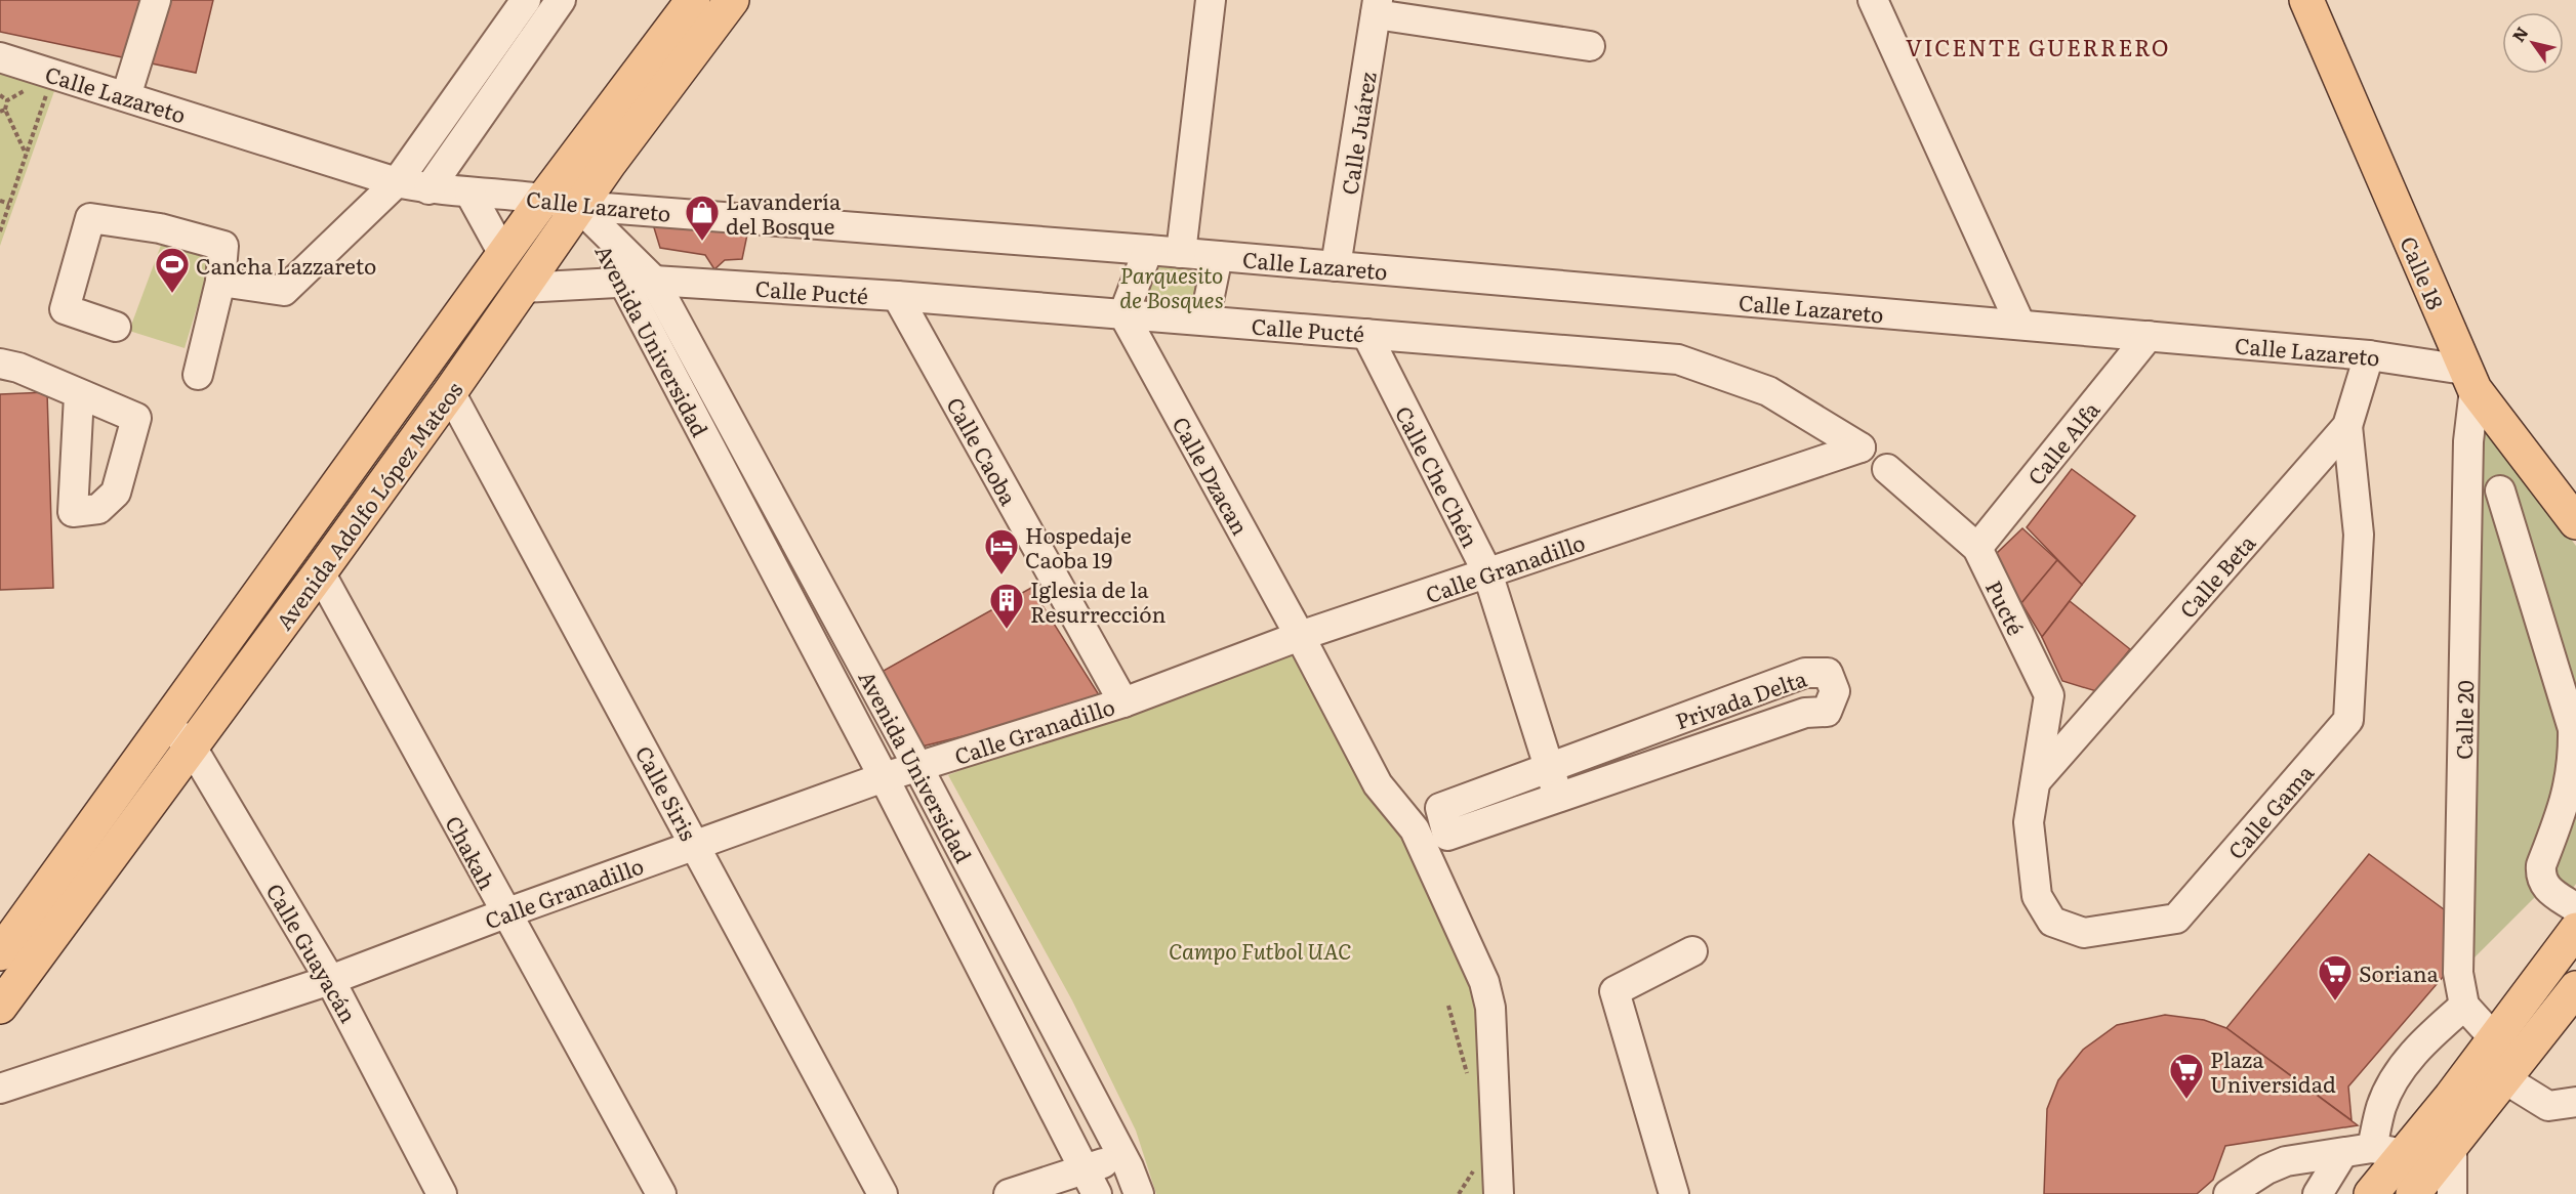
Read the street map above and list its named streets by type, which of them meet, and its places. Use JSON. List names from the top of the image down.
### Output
{
  "streets": {
    "main road": ["Calle 18", "Avenida Adolfo López Mateos"],
    "street": [
      "Calle Lazareto",
      "Calle Juárez",
      "Calle Pucté",
      "Avenida Universidad",
      "Calle Alfa",
      "Calle Caoba",
      "Calle Dzacan",
      "Calle Che Chén",
      "Calle Granadillo",
      "Calle Beta",
      "Pucté",
      "Privada Delta",
      "Calle 20",
      "Calle Siris",
      "Calle Gama",
      "Chakah",
      "Calle Guayacán"
    ]
  },
  "crossings": [
    ["Calle Lazareto", "Calle Juárez"],
    ["Calle Lazareto", "Calle 18"],
    ["Calle Lazareto", "Avenida Universidad"],
    ["Calle Lazareto", "Calle Alfa"],
    ["Calle Lazareto", "Avenida Adolfo López Mateos"],
    ["Calle Lazareto", "Calle Beta"],
    ["Calle Lazareto", "Calle 20"],
    ["Calle 18", "Calle 20"],
    ["Calle Pucté", "Avenida Universidad"],
    ["Calle Pucté", "Calle Caoba"],
    ["Calle Pucté", "Calle Dzacan"],
    ["Calle Pucté", "Calle Che Chén"],
    ["Calle Pucté", "Avenida Adolfo López Mateos"],
    ["Calle Pucté", "Calle Granadillo"],
    ["Avenida Universidad", "Avenida Adolfo López Mateos"],
    ["Avenida Universidad", "Calle Granadillo"],
    ["Calle Alfa", "Pucté"],
    ["Calle Caoba", "Calle Granadillo"],
    ["Calle Dzacan", "Calle Granadillo"],
    ["Calle Che Chén", "Calle Granadillo"],
    ["Calle Che Chén", "Privada Delta"],
    ["Avenida Adolfo López Mateos", "Calle Siris"],
    ["Avenida Adolfo López Mateos", "Chakah"],
    ["Avenida Adolfo López Mateos", "Calle Guayacán"],
    ["Calle Granadillo", "Calle Siris"],
    ["Calle Granadillo", "Chakah"],
    ["Calle Granadillo", "Calle Guayacán"],
    ["Calle Beta", "Pucté"],
    ["Calle Beta", "Calle Gama"],
    ["Pucté", "Calle Gama"]
  ],
  "districts": ["VICENTE GUERRERO"],
  "parks": ["Parquesito de Bosques", "Campo Futbol UAC"],
  "places": {
    "shop": ["Lavandería del Bosque"],
    "sports": ["Cancha Lazzareto"],
    "hotel": ["Hospedaje Caoba 19"],
    "building": ["Iglesia de la Resurrección"],
    "supermarket": ["Soriana", "Plaza Universidad"]
  },
  "north": "top left"
}
